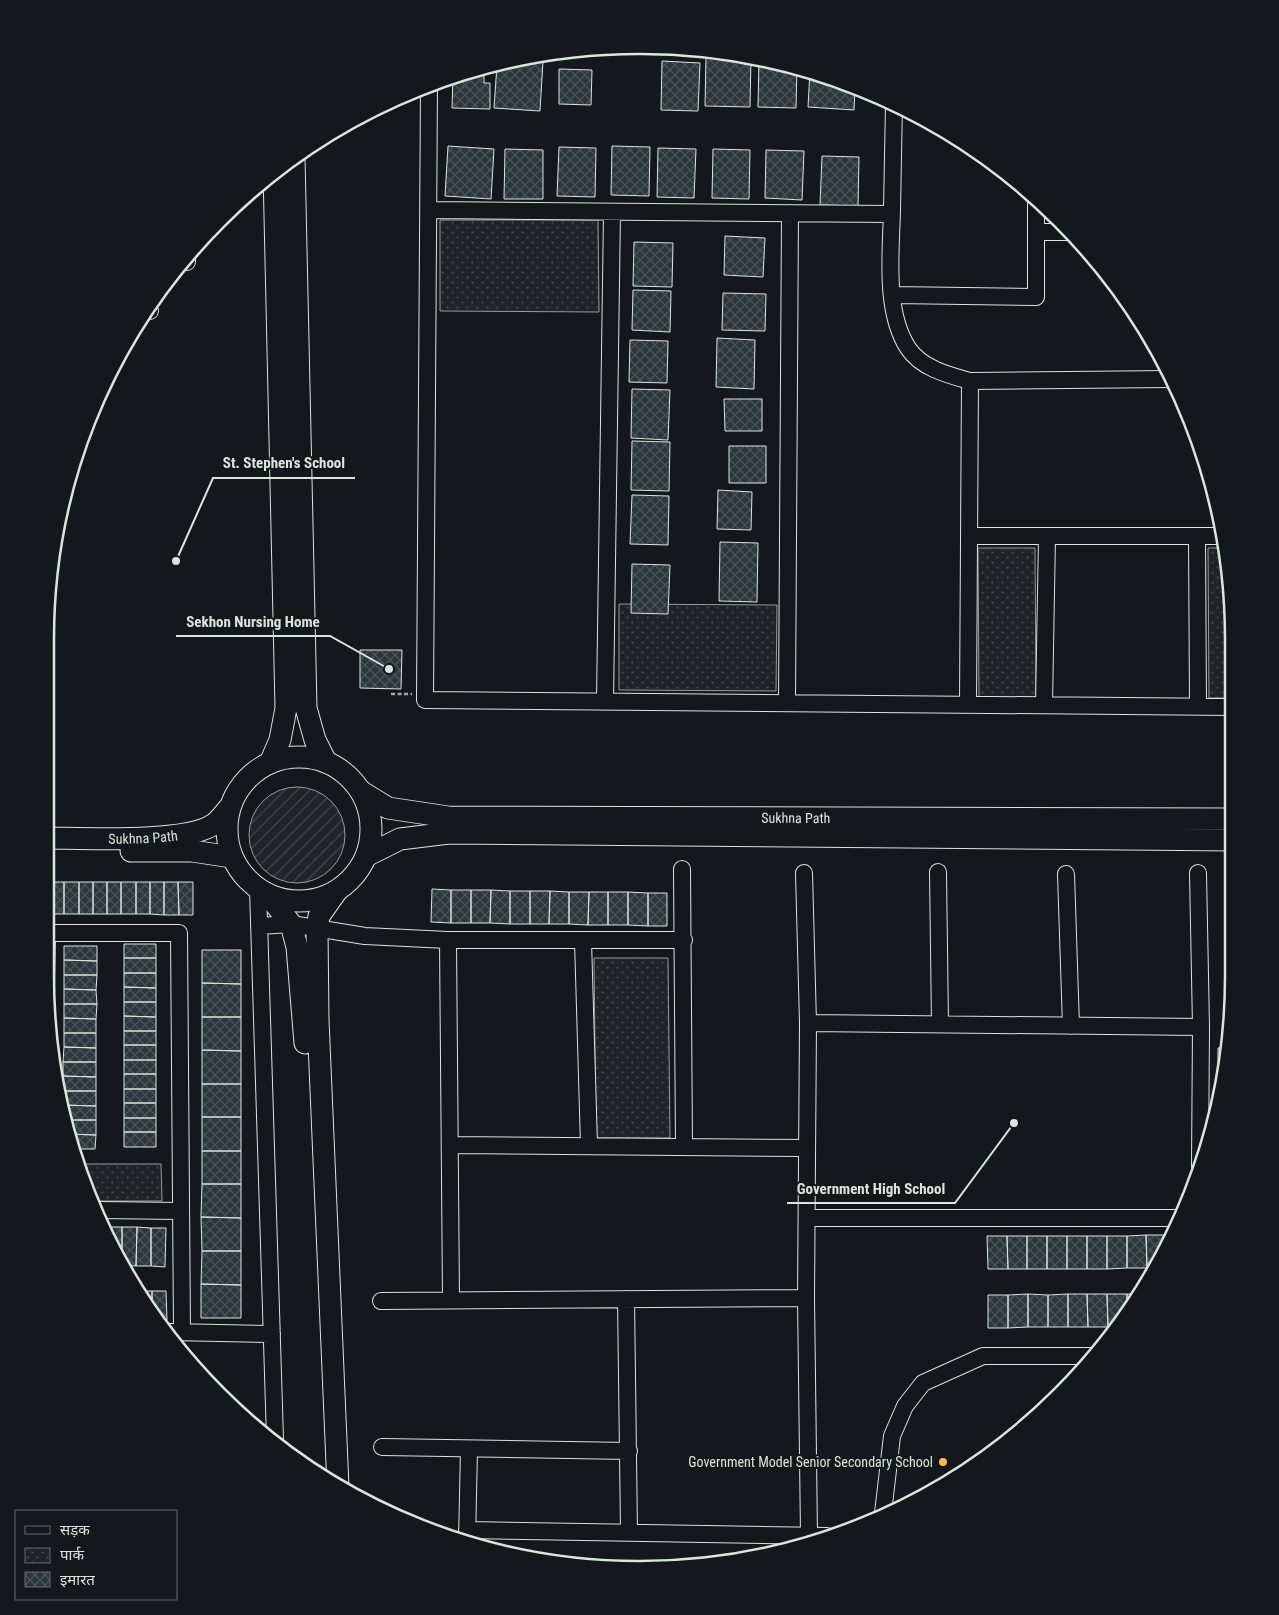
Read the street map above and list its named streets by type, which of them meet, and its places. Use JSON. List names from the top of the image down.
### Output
{
  "streets": {
    "main road": ["Sukhna Path"]
  },
  "places": [
    "St. Stephen's School",
    "Sekhon Nursing Home",
    "Government High School",
    "Government Model Senior Secondary School"
  ],
  "legend": ["सड़क", "पार्क", "इमारत"]
}
